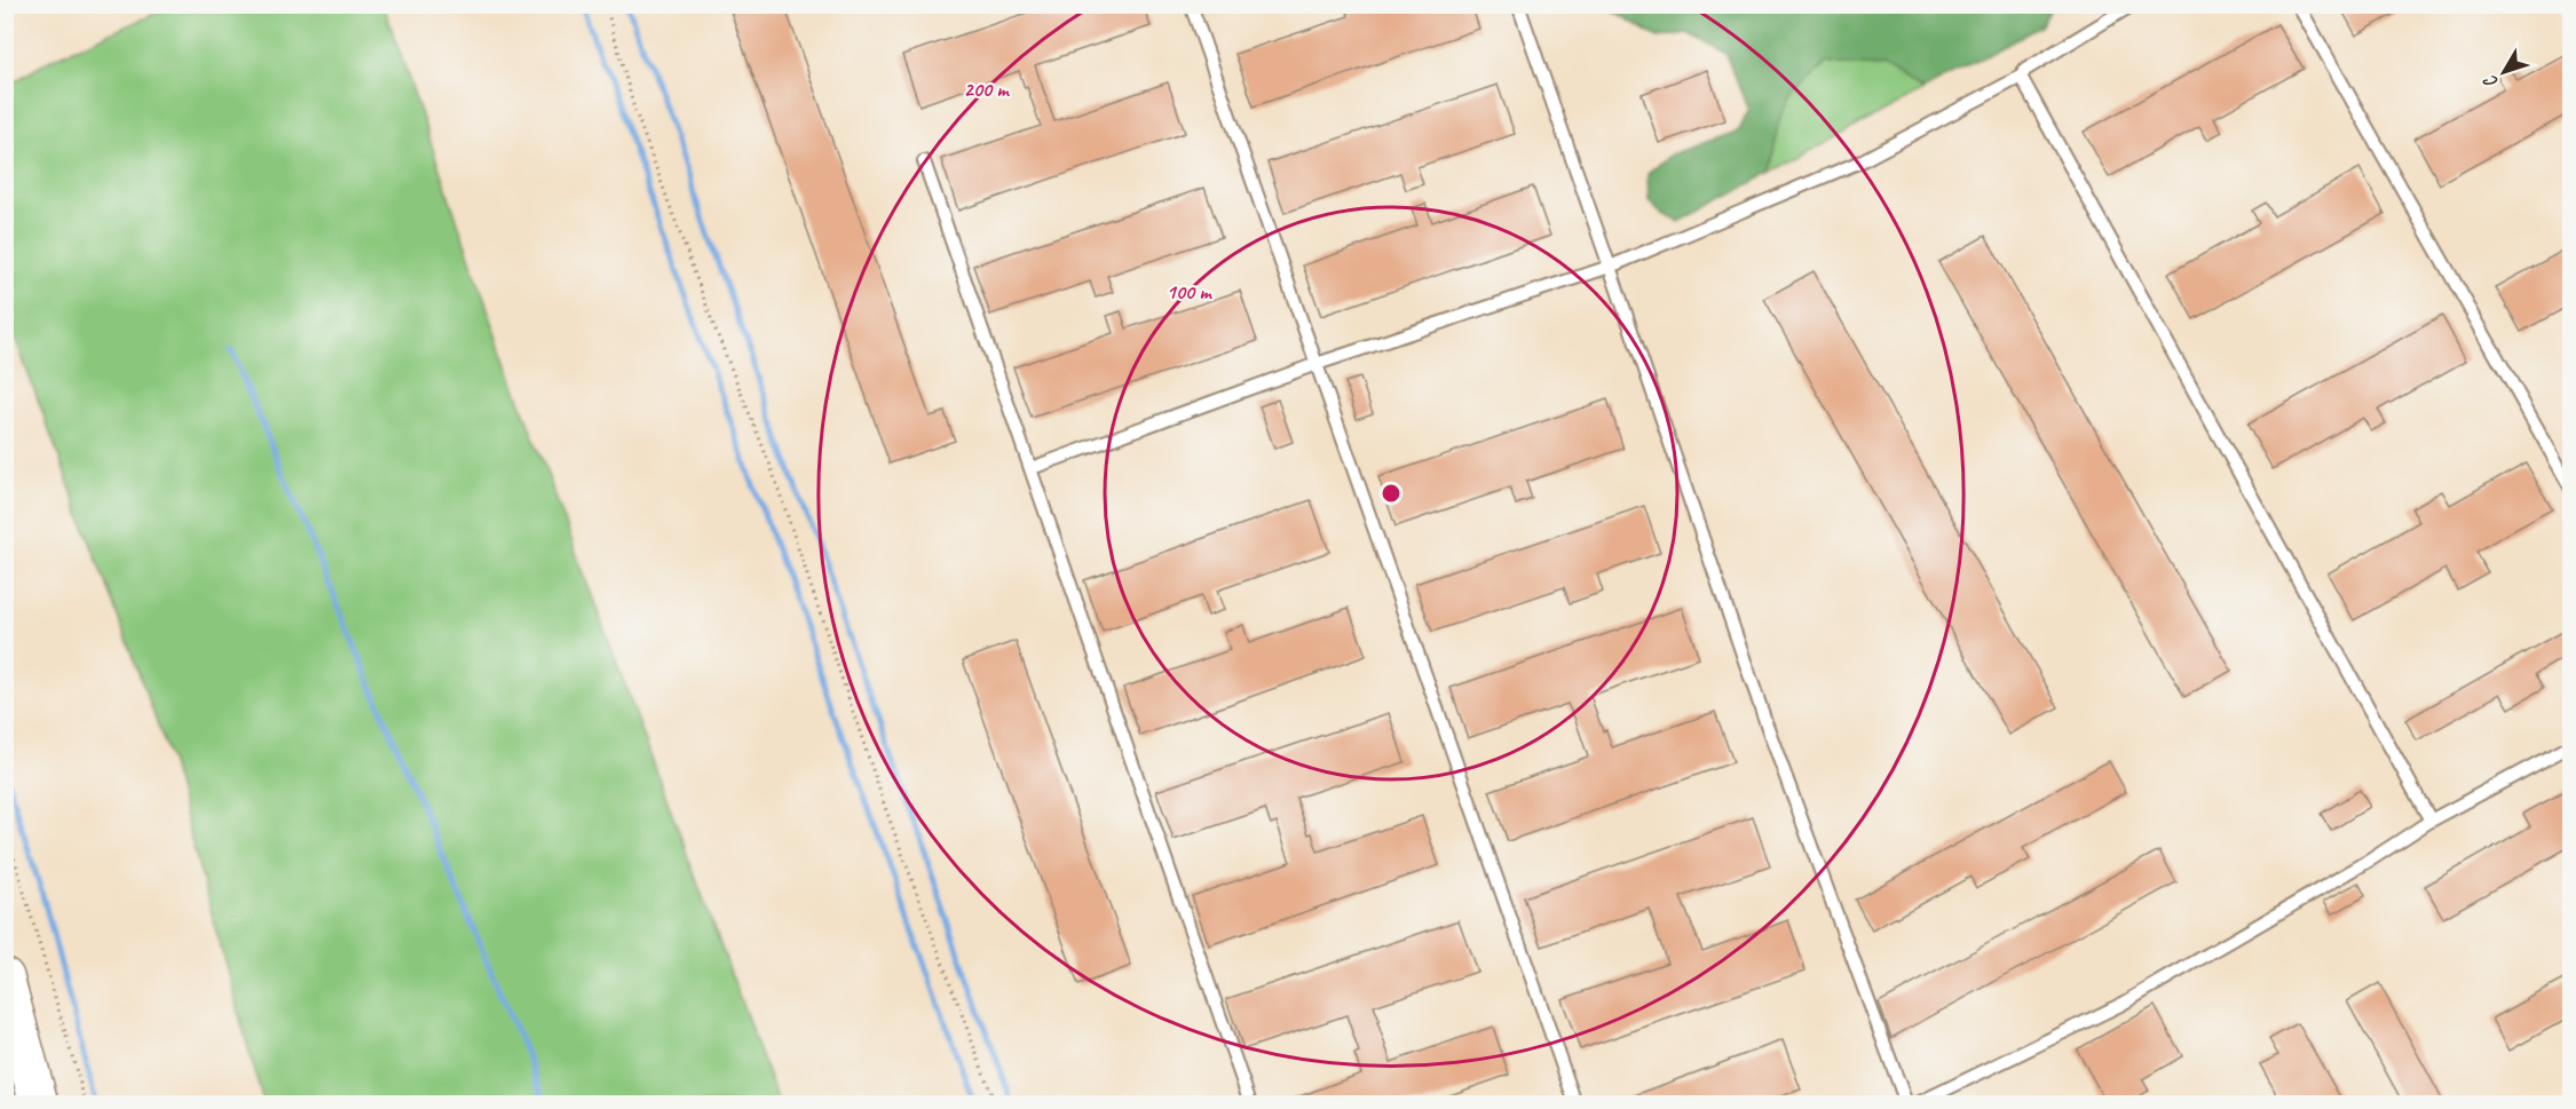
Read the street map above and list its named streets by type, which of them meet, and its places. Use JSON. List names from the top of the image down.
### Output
{
  "north": "bottom left",
  "rings": ["200 m", "100 m"]
}
